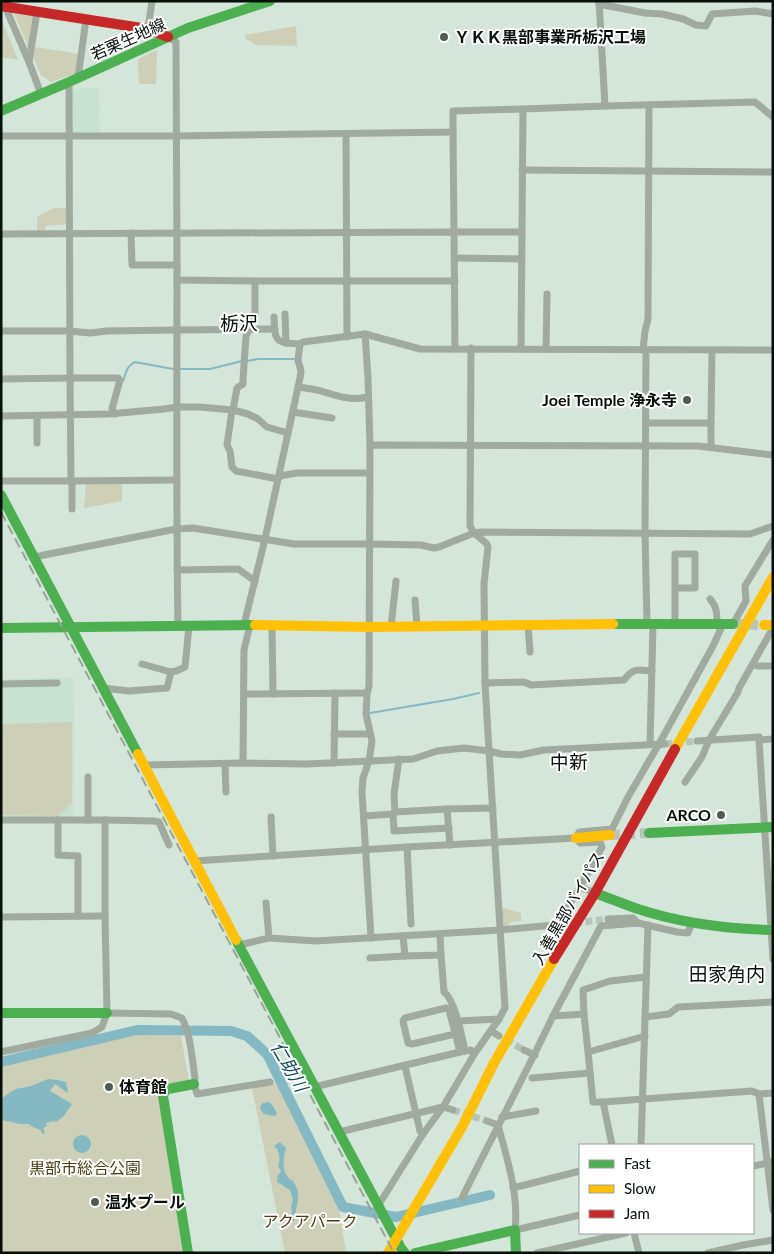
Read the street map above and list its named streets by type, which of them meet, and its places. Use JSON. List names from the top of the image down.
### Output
{
  "streets": {
    "main road": ["若栗生地線", "入善黒部バイパス"]
  },
  "districts": ["栃沢", "中新", "田家角内"],
  "water": ["仁助川"],
  "parks": ["黒部市総合公園", "アクアパーク"],
  "places": [
    "ＹＫＫ黒部事業所栃沢工場",
    "Joei Temple 浄永寺",
    "ARCO",
    "体育館",
    "温水プール"
  ],
  "legend": ["Fast", "Slow", "Jam"]
}
